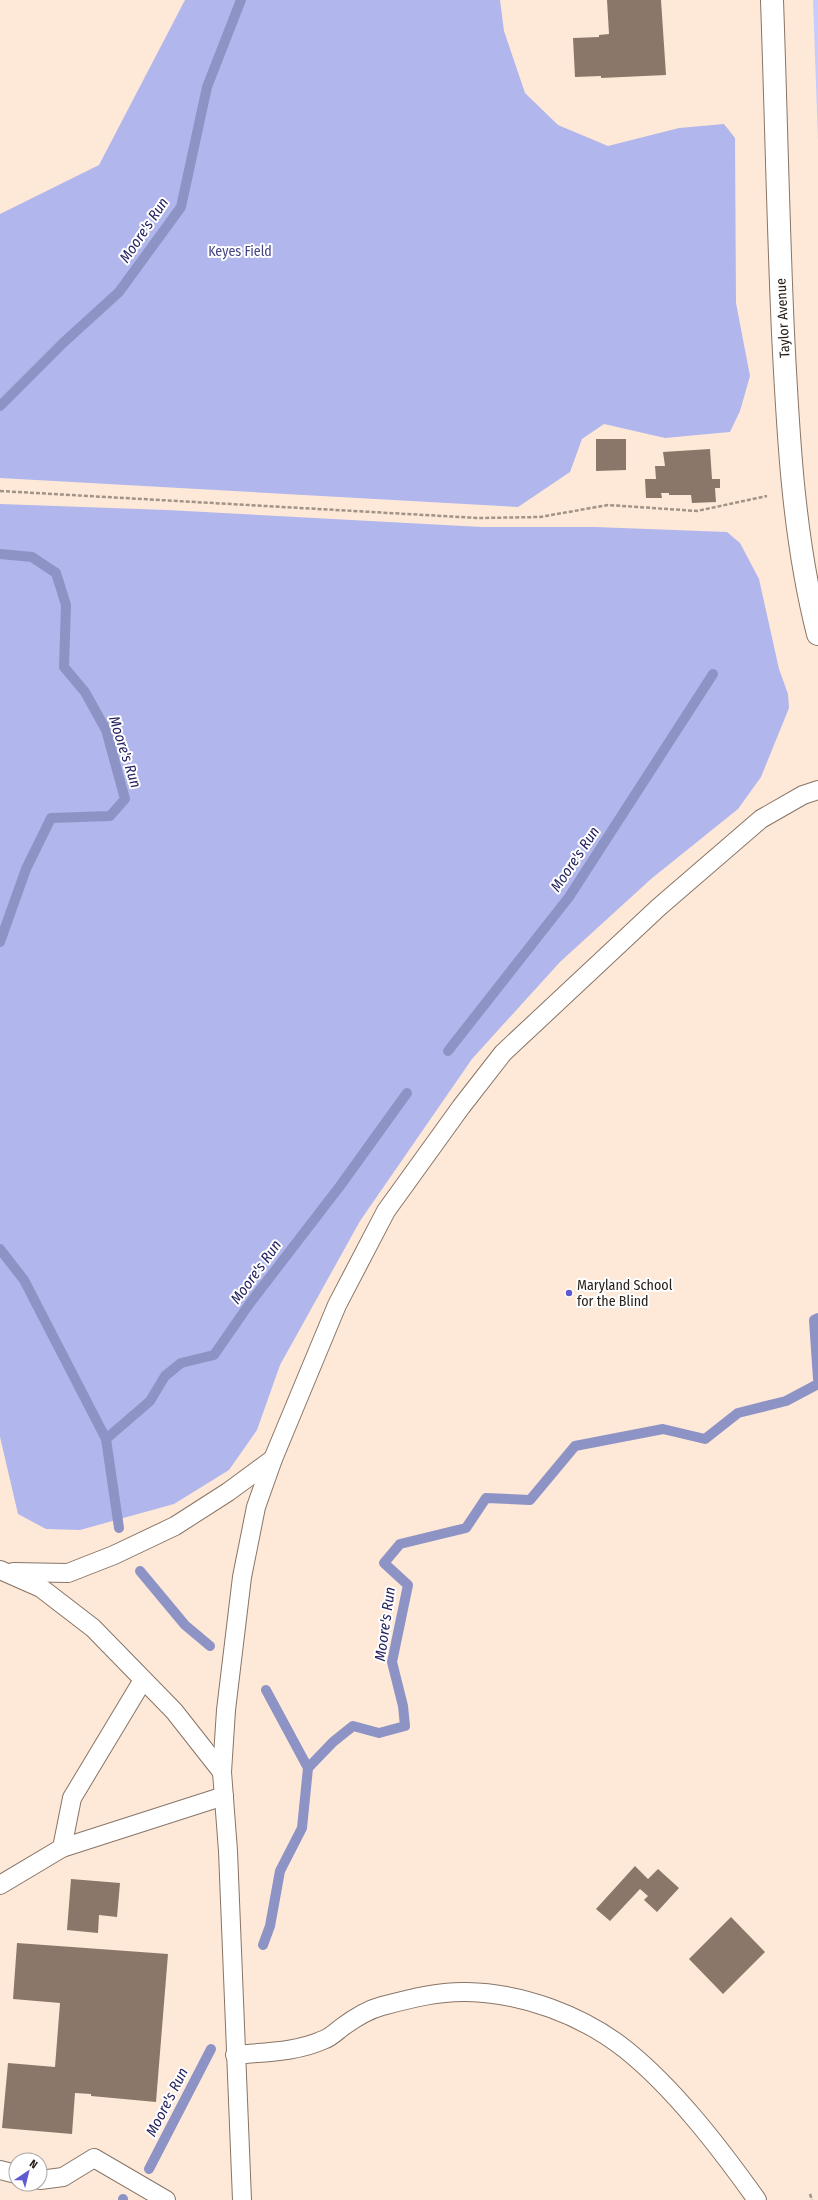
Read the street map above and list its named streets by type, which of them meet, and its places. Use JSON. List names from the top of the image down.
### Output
{
  "streets": {
    "main road": ["Taylor Avenue"]
  },
  "water": ["Moore's Run"],
  "parks": ["Keyes Field"],
  "places": ["Maryland School for the Blind"],
  "north": "top right"
}
